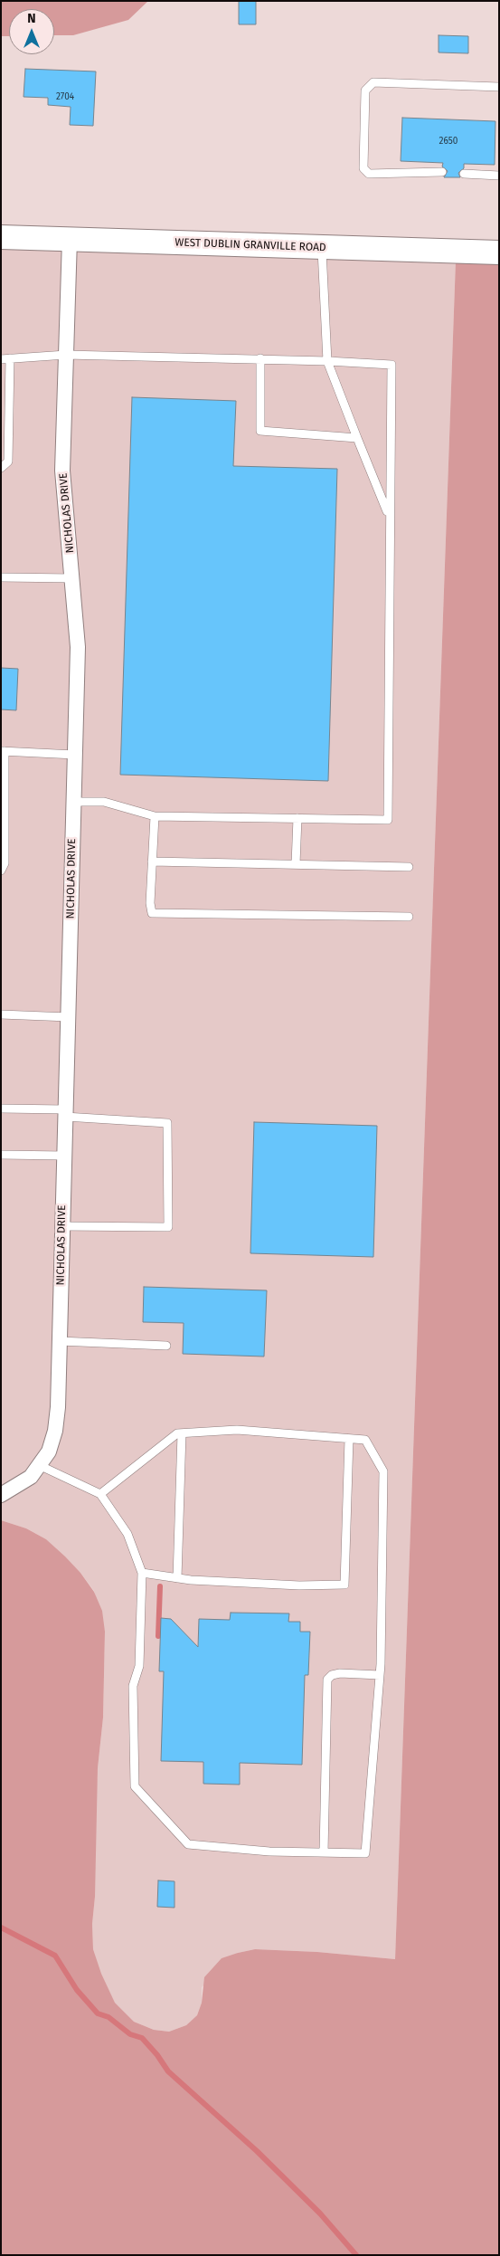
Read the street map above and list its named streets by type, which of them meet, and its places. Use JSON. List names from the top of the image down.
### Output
{
  "streets": {
    "main road": ["WEST DUBLIN GRANVILLE ROAD"],
    "street": ["NICHOLAS DRIVE"]
  },
  "crossings": [
    ["WEST DUBLIN GRANVILLE ROAD", "NICHOLAS DRIVE"]
  ],
  "house_numbers": ["2704", "2650"],
  "north": "top"
}
